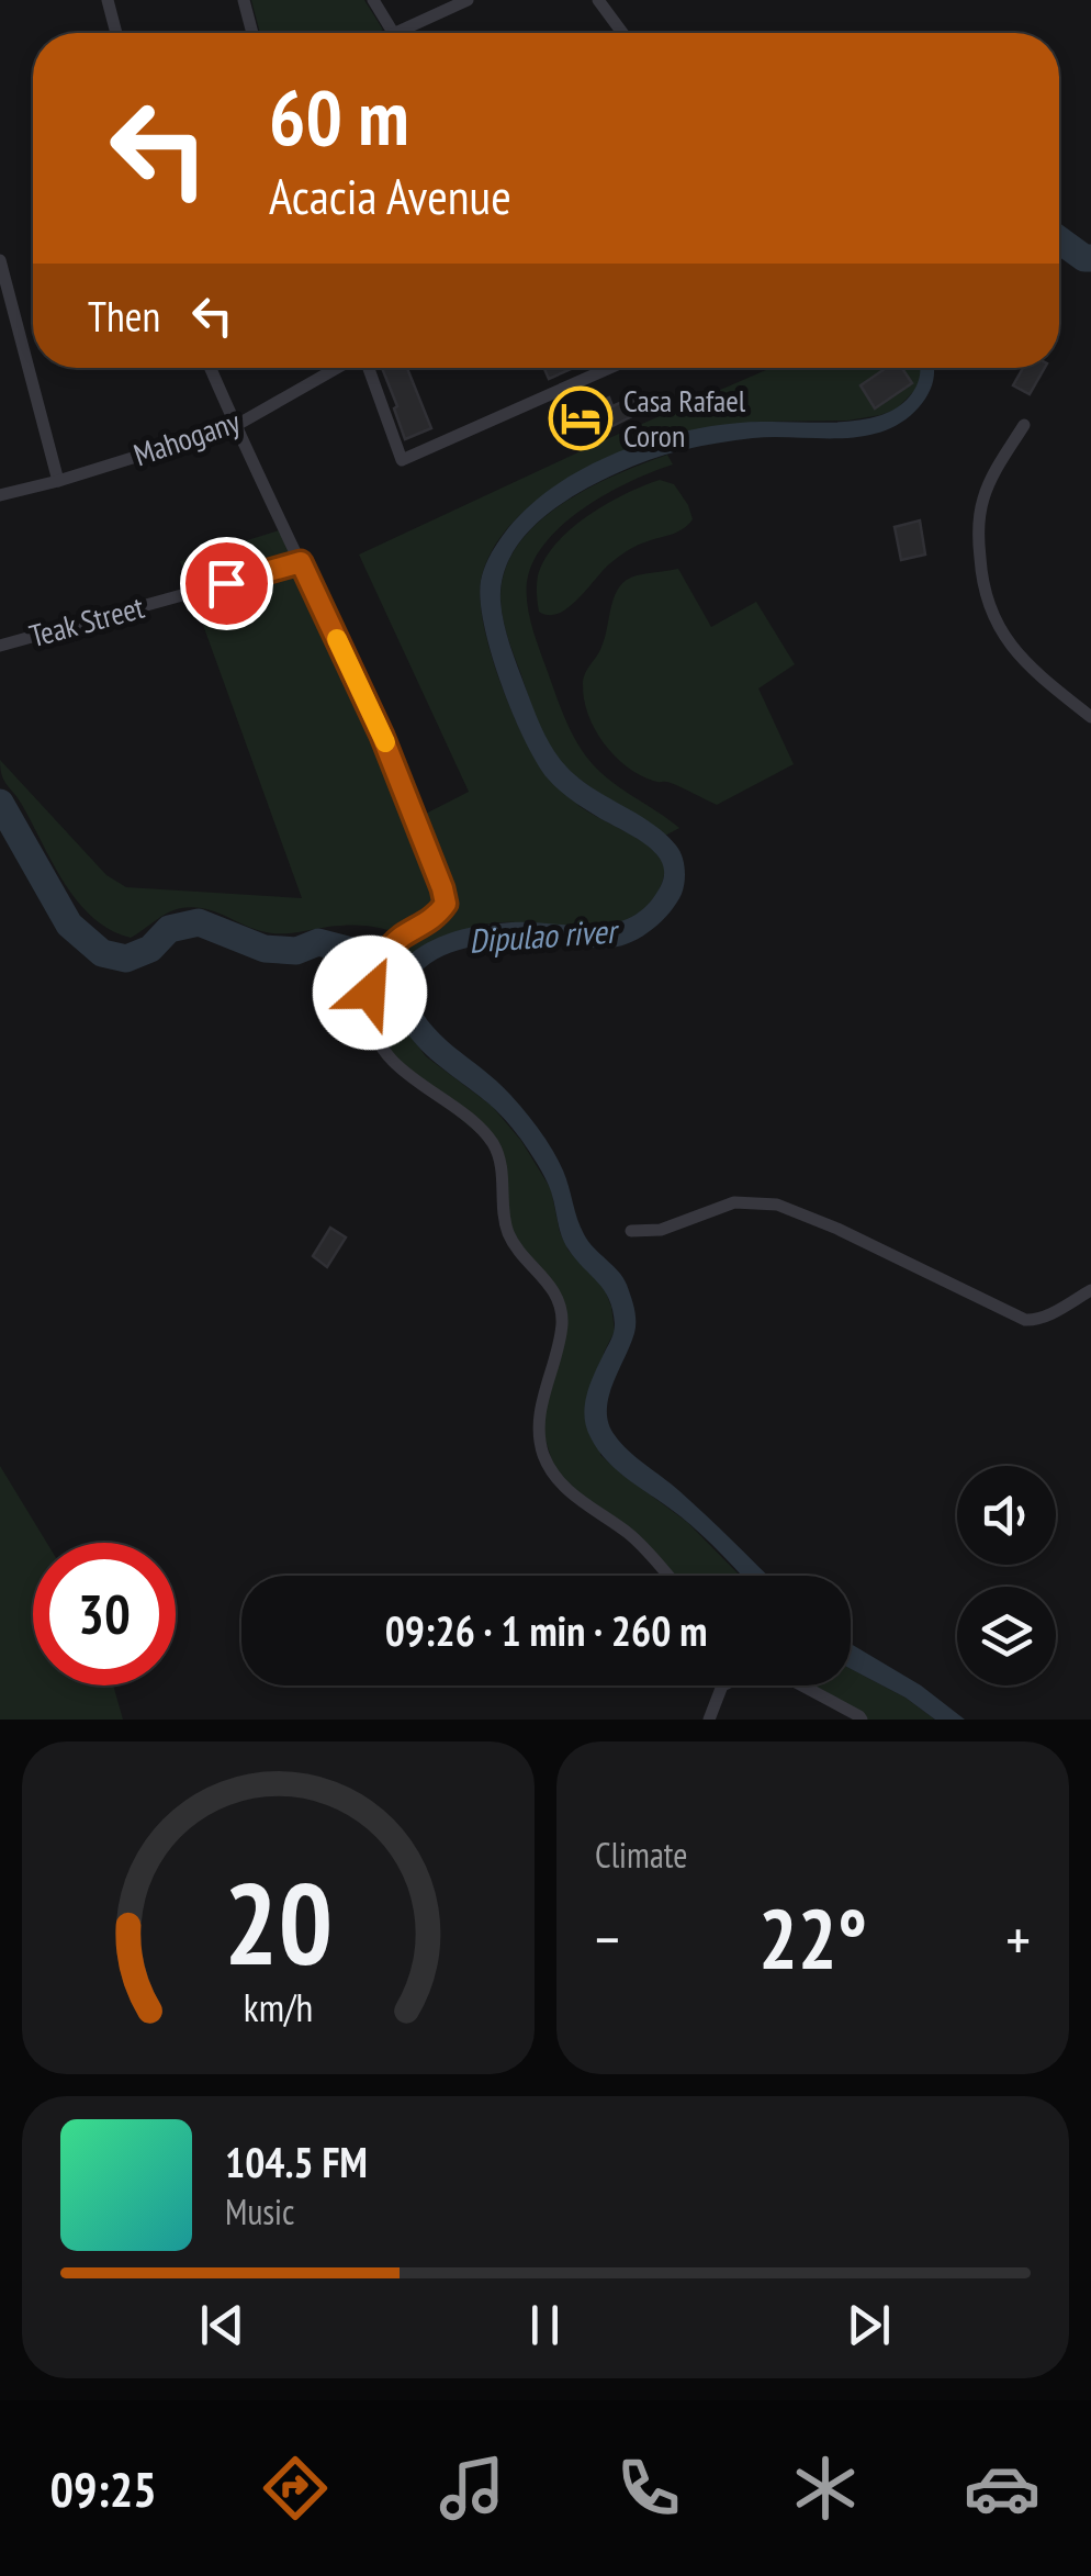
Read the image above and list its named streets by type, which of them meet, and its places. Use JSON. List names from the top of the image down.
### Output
{
  "streets": {
    "street": ["Mahogany", "Teak Street"]
  },
  "water": ["Dipulao river"],
  "places": {
    "hotel": ["Casa Rafael Coron"]
  },
  "page": {
    "turn": ["60 m", "Acacia Avenue"],
    "then": "Then",
    "limit": "30",
    "trip": "09:26 · 1 min · 260 m",
    "tile": "Climate",
    "heat": ["−", "22°", "+"],
    "song": ["104.5 FM", "Music"],
    "tabs": "09:25",
    "gauge": ["20", "km/h"]
  }
}
